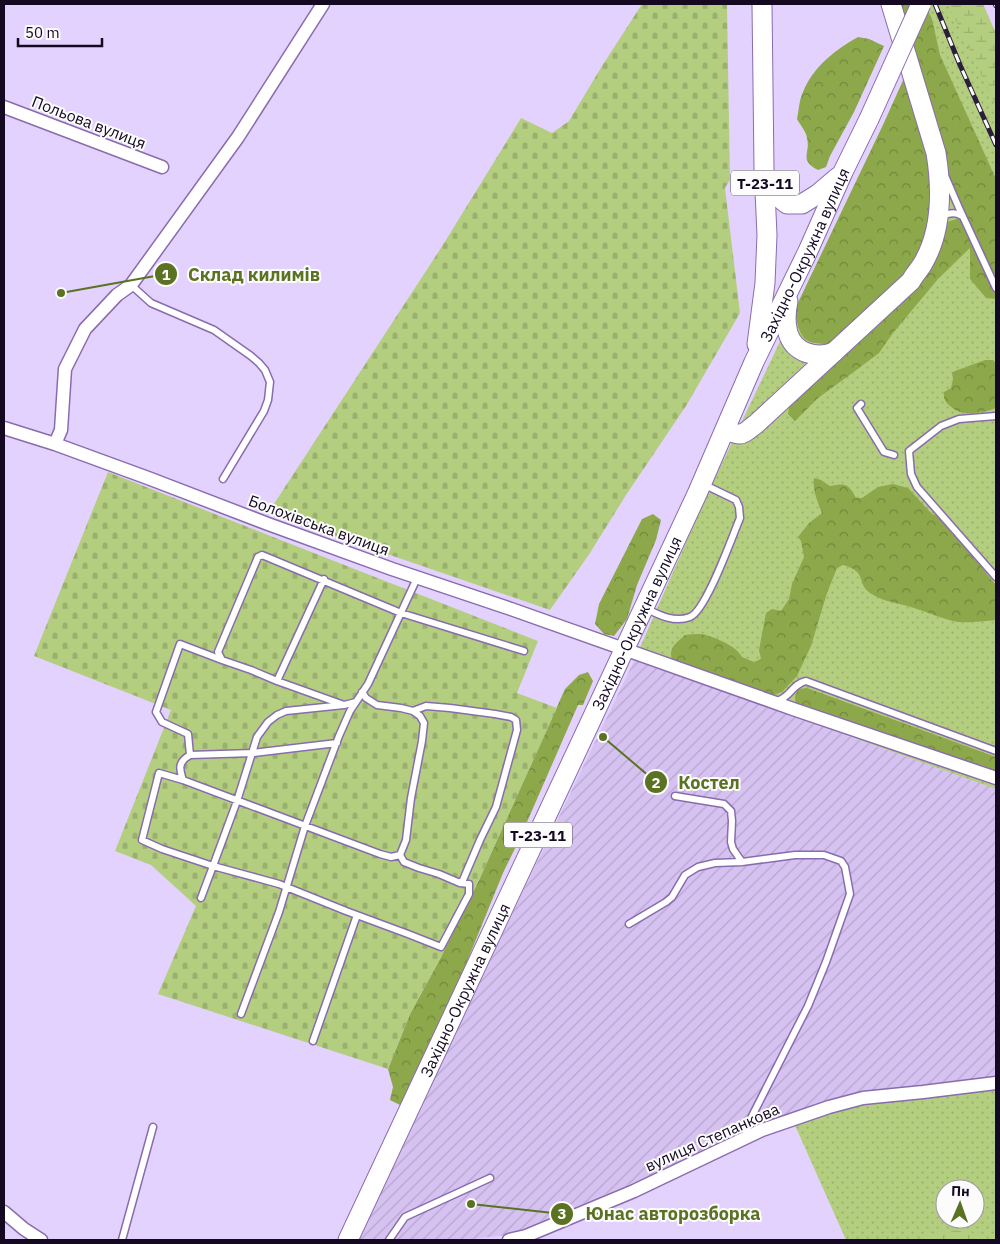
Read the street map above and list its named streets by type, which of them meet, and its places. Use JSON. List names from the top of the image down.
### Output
{
  "streets": {
    "main road": ["Т-23-11", "Західно-Окружна вулиця"],
    "street": ["Польова вулиця", "Болохівська вулиця", "вулиця Степанкова"]
  },
  "crossings": [
    ["Т-23-11", "Західно-Окружна вулиця"],
    ["Західно-Окружна вулиця", "Болохівська вулиця"]
  ],
  "places": ["Склад килимів", "Костел", "Юнас авторозборка"],
  "scale_bar": "50 m",
  "north": "top"
}
